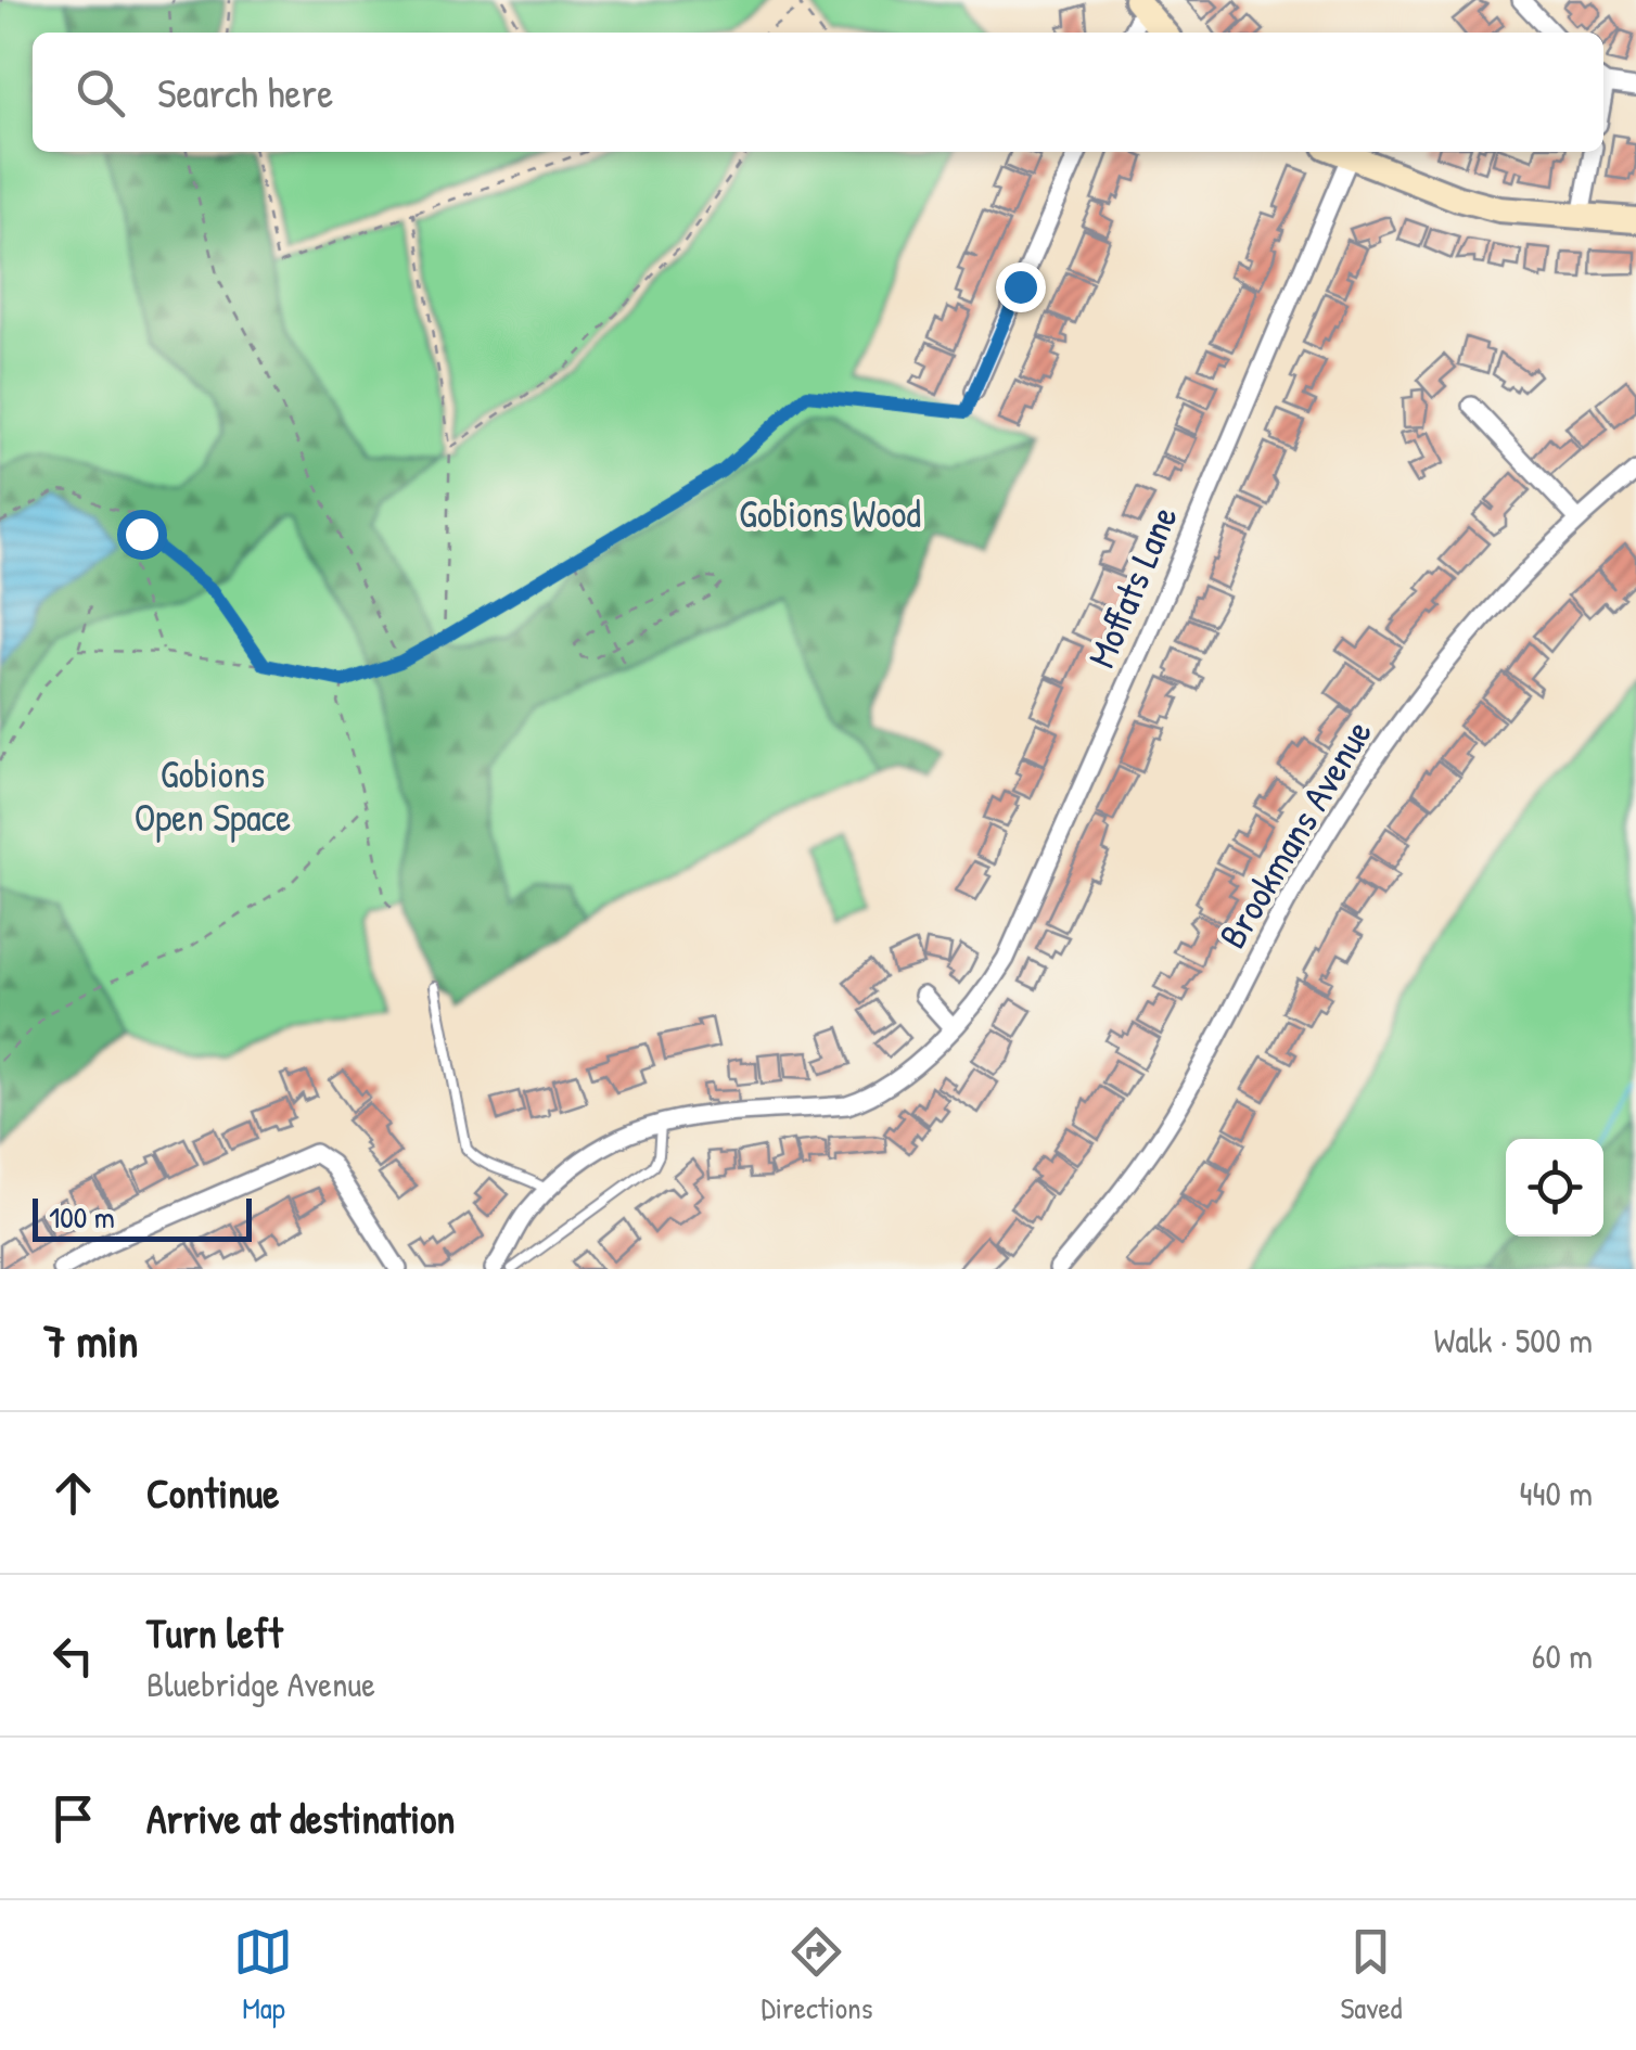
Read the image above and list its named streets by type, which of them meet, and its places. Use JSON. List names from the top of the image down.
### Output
{
  "streets": {
    "street": ["Moffats Lane", "Brookmans Avenue"]
  },
  "parks": ["Gobions Wood", "Gobions Open Space"],
  "scale_bar": "100 m",
  "page": {
    "search": "Search here",
    "scale": "100 m",
    "heading": ["7 min", "Walk · 500 m"],
    "list": [
      ["Continue", "440 m"],
      ["Turn left", "Bluebridge Avenue", "60 m"],
      "Arrive at destination"
    ],
    "nav": ["Map", "Directions", "Saved"]
  }
}
